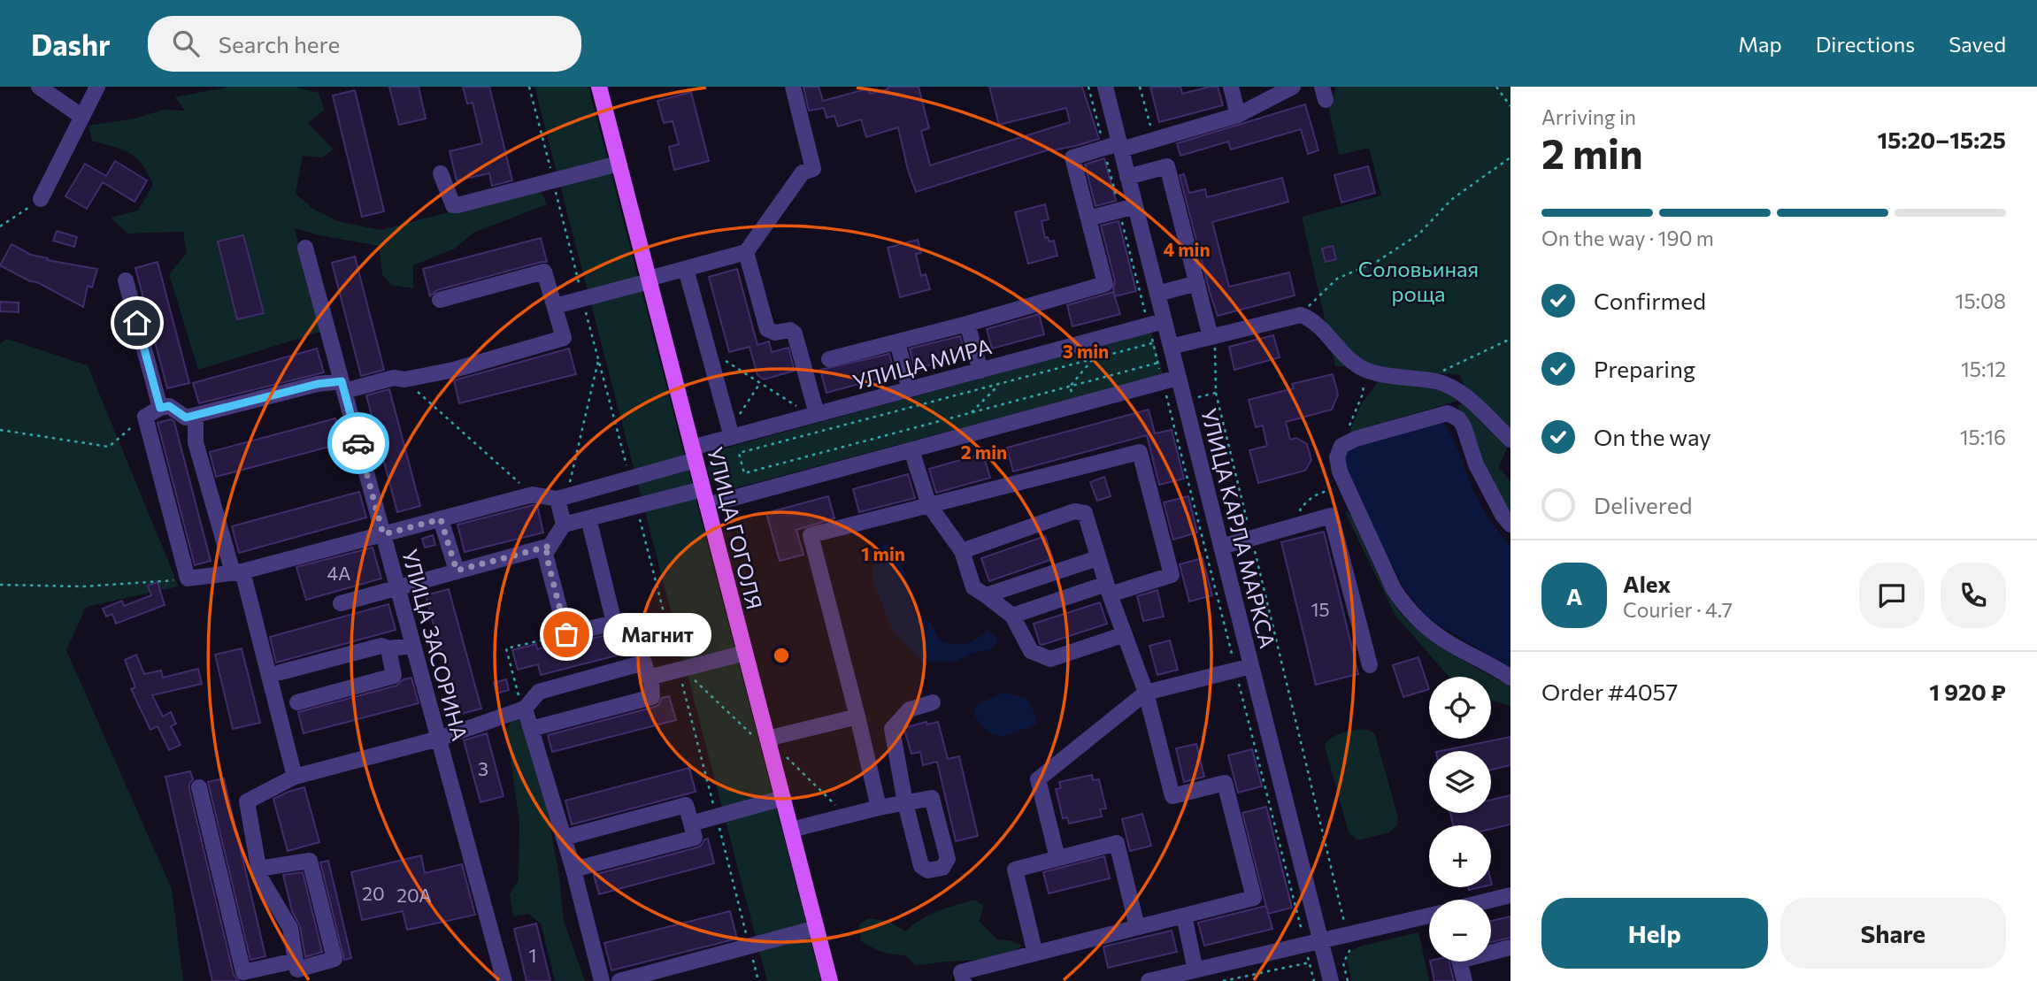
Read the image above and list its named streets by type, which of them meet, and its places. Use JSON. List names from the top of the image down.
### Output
{
  "streets": {
    "main road": ["УЛИЦА ГОГОЛЯ"],
    "street": ["УЛИЦА МИРА", "УЛИЦА КАРЛА МАРКСА", "УЛИЦА ЗАСОРИНА"]
  },
  "crossings": [
    ["УЛИЦА МИРА", "УЛИЦА ГОГОЛЯ"],
    ["УЛИЦА МИРА", "УЛИЦА КАРЛА МАРКСА"]
  ],
  "parks": ["Соловьиная роща"],
  "places": ["Магнит"],
  "house_numbers": [
    "4А",
    "15",
    "3",
    "20",
    "20А",
    "1"
  ],
  "page": {
    "header": "Dashr",
    "search": "Search here",
    "nav": ["Map", "Directions", "Saved"],
    "heading": ["2 min", "Arriving in", "15:20–15:25"],
    "panel": [
      "Alex",
      "Courier · 4.7",
      "Order #4057",
      "1 920 ₽"
    ],
    "bar": "On the way · 190 m",
    "list": [
      ["Confirmed", "15:08"],
      ["Preparing", "15:12"],
      ["On the way", "15:16"],
      "Delivered"
    ],
    "round": "A",
    "bubble": "Магнит",
    "map_buttons": ["+", "−"],
    "buttons": ["Help", "Share"]
  },
  "rings": [
    "4 min",
    "3 min",
    "2 min",
    "1 min"
  ]
}
